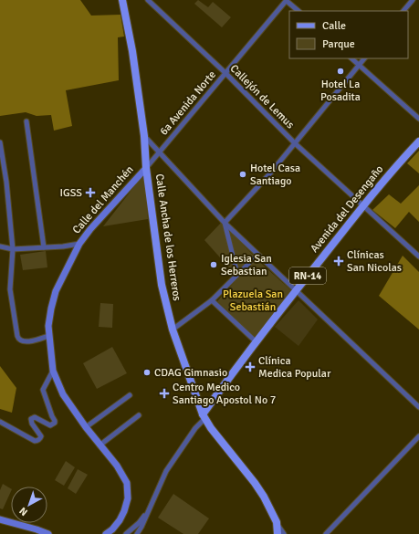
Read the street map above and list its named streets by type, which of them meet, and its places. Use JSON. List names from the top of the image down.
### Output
{
  "streets": {
    "main road": [
      "Calle del Manchén",
      "Avenida del Desengaño",
      "Calle Ancha de los Herreros",
      "RN-14"
    ],
    "street": ["Callejón de Lemus", "6a Avenida Norte"]
  },
  "crossings": [
    ["Callejón de Lemus", "6a Avenida Norte"],
    ["Callejón de Lemus", "Avenida del Desengaño"],
    ["6a Avenida Norte", "Calle del Manchén"],
    ["6a Avenida Norte", "Calle Ancha de los Herreros"],
    ["Calle del Manchén", "Calle Ancha de los Herreros"],
    ["Avenida del Desengaño", "Calle Ancha de los Herreros"]
  ],
  "parks": ["Plazuela San Sebastián"],
  "places": {
    "other": [
      "Hotel La Posadita",
      "Hotel Casa Santiago",
      "Iglesia San Sebastian",
      "CDAG Gimnasio"
    ],
    "health": [
      "IGSS",
      "Clínicas San Nicolas",
      "Clínica Medica Popular",
      "Centro Medico Santiago Apostol No 7"
    ]
  },
  "legend": ["Calle", "Parque"],
  "north": "bottom left"
}
